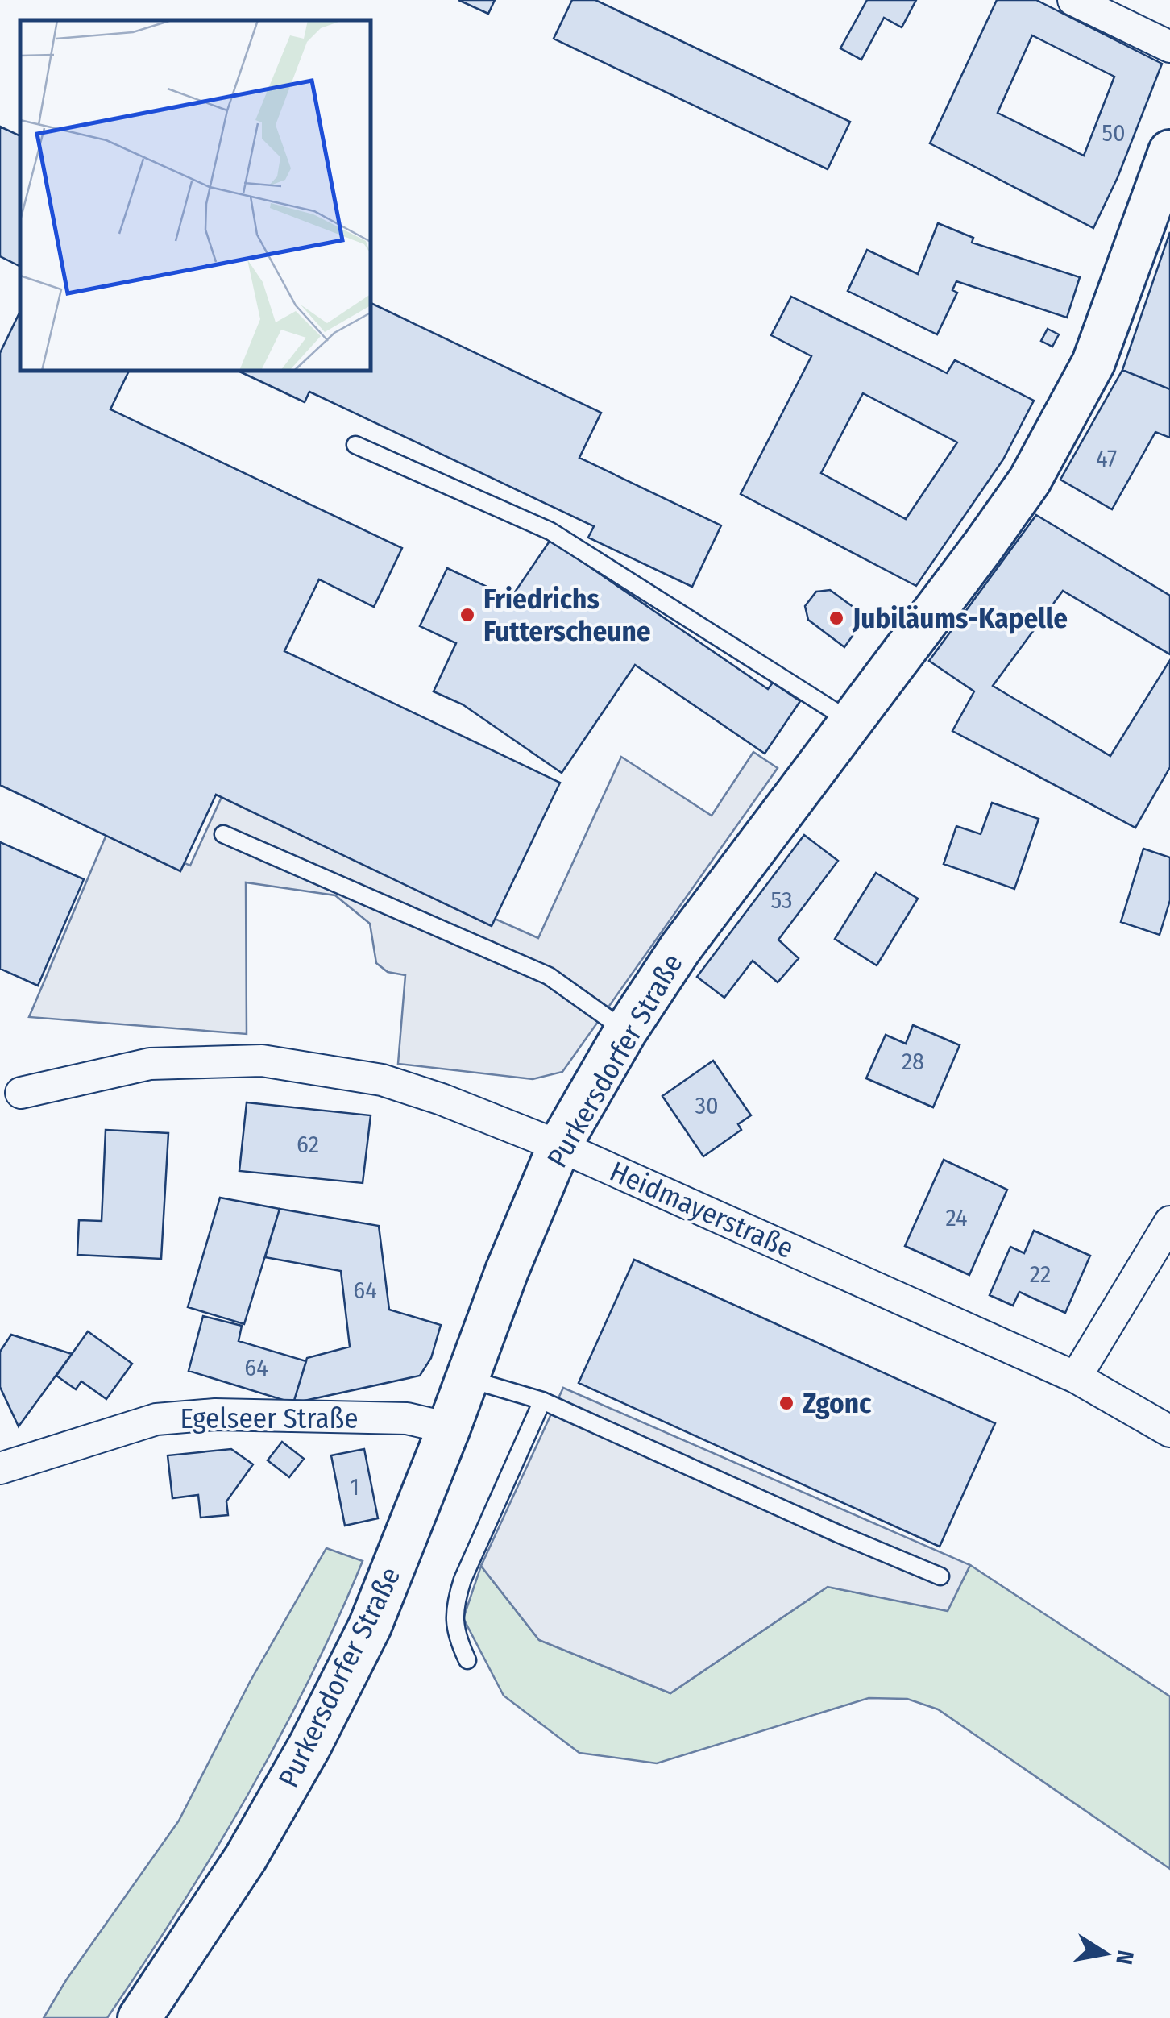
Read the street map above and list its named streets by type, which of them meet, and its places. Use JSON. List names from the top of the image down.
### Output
{
  "streets": {
    "main road": ["Purkersdorfer Straße"],
    "street": ["Heidmayerstraße", "Egelseer Straße"]
  },
  "crossings": [
    ["Purkersdorfer Straße", "Heidmayerstraße"],
    ["Purkersdorfer Straße", "Egelseer Straße"]
  ],
  "places": ["Friedrichs Futterscheune", "Jubiläums-Kapelle", "Zgonc"],
  "house_numbers": [
    "50",
    "47",
    "53",
    "28",
    "30",
    "62",
    "24",
    "22",
    "64",
    "64",
    "1"
  ],
  "north": "right"
}
